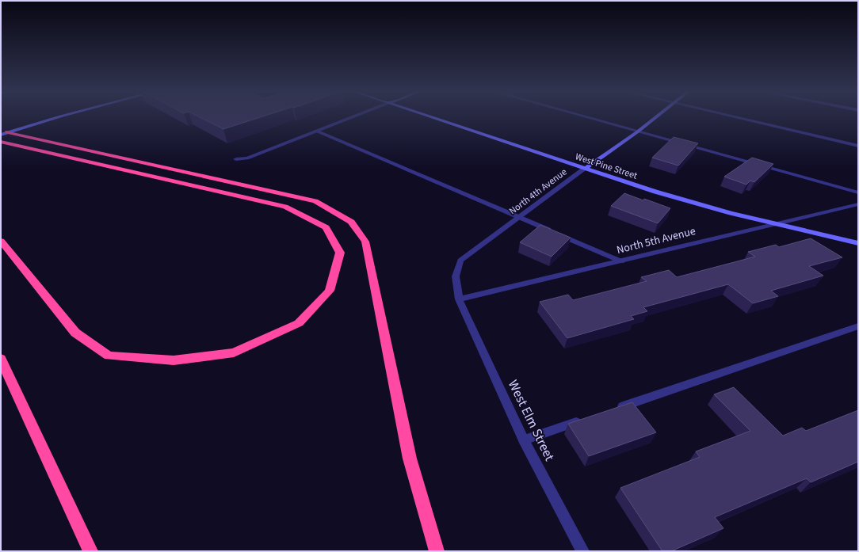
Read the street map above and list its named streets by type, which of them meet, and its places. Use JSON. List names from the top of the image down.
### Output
{
  "streets": {
    "main road": ["West Pine Street", "North 4th Avenue"],
    "street": ["North 5th Avenue", "West Elm Street"]
  },
  "crossings": [
    ["West Pine Street", "North 4th Avenue"],
    ["West Pine Street", "North 5th Avenue"],
    ["North 4th Avenue", "North 5th Avenue"],
    ["North 4th Avenue", "West Elm Street"],
    ["North 5th Avenue", "West Elm Street"]
  ]
}
